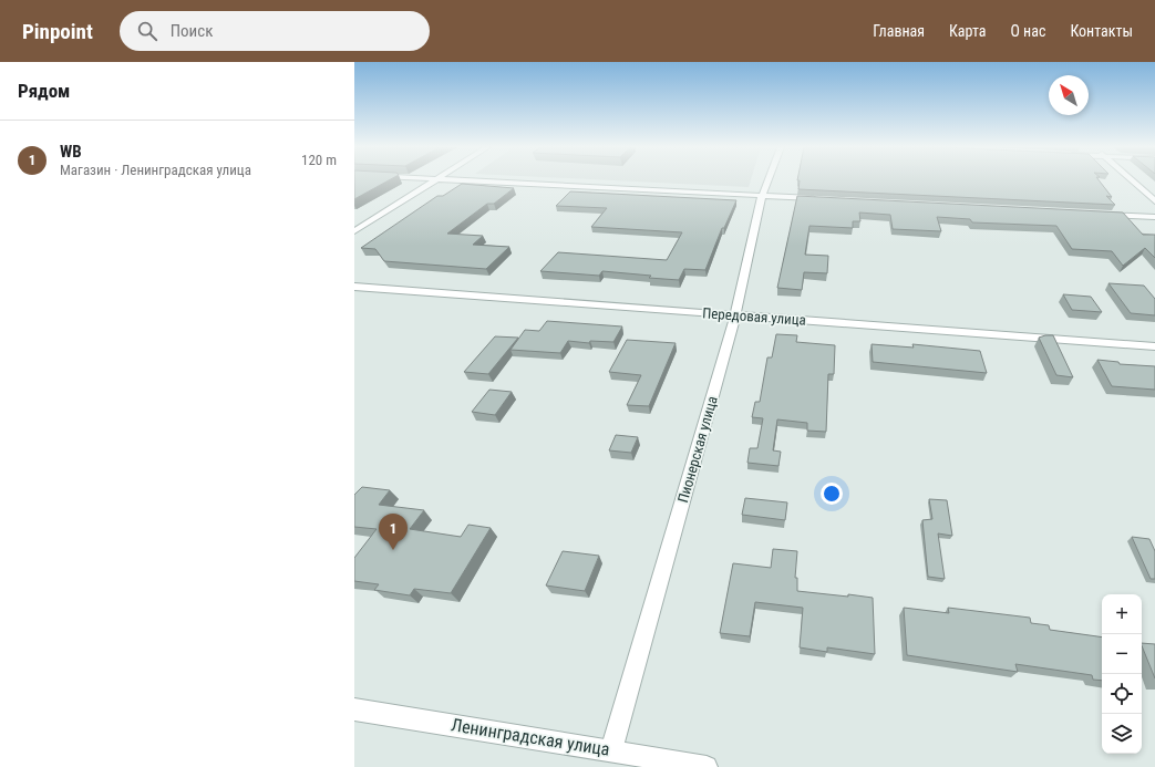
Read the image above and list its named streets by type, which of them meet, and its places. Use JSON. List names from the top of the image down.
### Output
{
  "streets": {
    "street": ["Передовая улица", "Пионерская улица", "Ленинградская улица"]
  },
  "crossings": [
    ["Передовая улица", "Пионерская улица"],
    ["Пионерская улица", "Ленинградская улица"]
  ],
  "north": "top left",
  "page": {
    "header": "Pinpoint",
    "search": "Поиск",
    "nav": [
      "Главная",
      "Карта",
      "О нас",
      "Контакты"
    ],
    "heading": "Рядом",
    "list": [
      {
        "mark": "1",
        "name": "WB",
        "note": "Магазин · Ленинградская улица",
        "value": "120 m"
      }
    ],
    "pins": "1",
    "map_buttons": ["+", "−"]
  }
}
